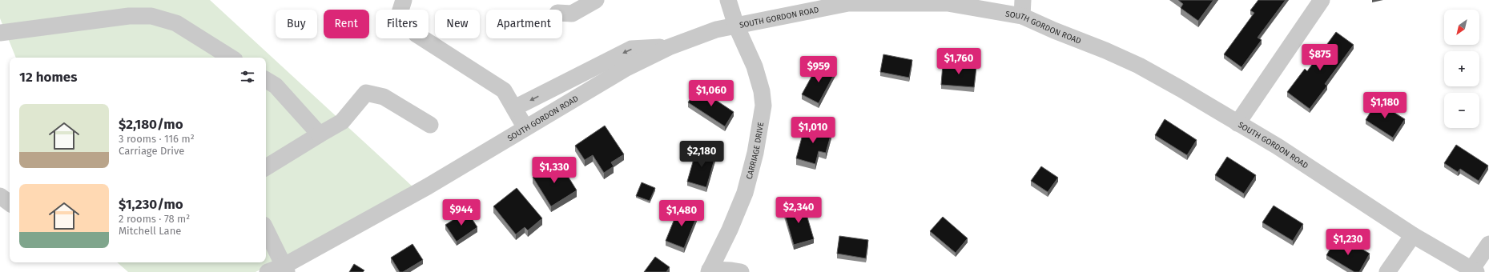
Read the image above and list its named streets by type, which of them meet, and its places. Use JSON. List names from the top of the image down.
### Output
{
  "streets": {
    "street": ["SOUTH GORDON ROAD", "CARRIAGE DRIVE"]
  },
  "crossings": [
    ["SOUTH GORDON ROAD", "CARRIAGE DRIVE"]
  ],
  "north": "bottom left",
  "page": {
    "map_buttons": ["+", "−"],
    "chip": [
      "Buy",
      "Rent",
      "Filters",
      "New",
      "Apartment"
    ],
    "price": [
      "$875",
      "$1,760",
      "$959",
      "$1,060",
      "$1,180",
      "$1,010",
      "$2,180",
      "$1,330",
      "$2,340",
      "$944",
      "$1,480",
      "$1,230"
    ],
    "heading": "12 homes",
    "list": [
      {
        "name": "$2,180/mo",
        "note": "3 rooms · 116 m² · Carriage Drive"
      },
      {
        "name": "$1,230/mo",
        "note": "2 rooms · 78 m² · Mitchell Lane"
      }
    ]
  }
}
